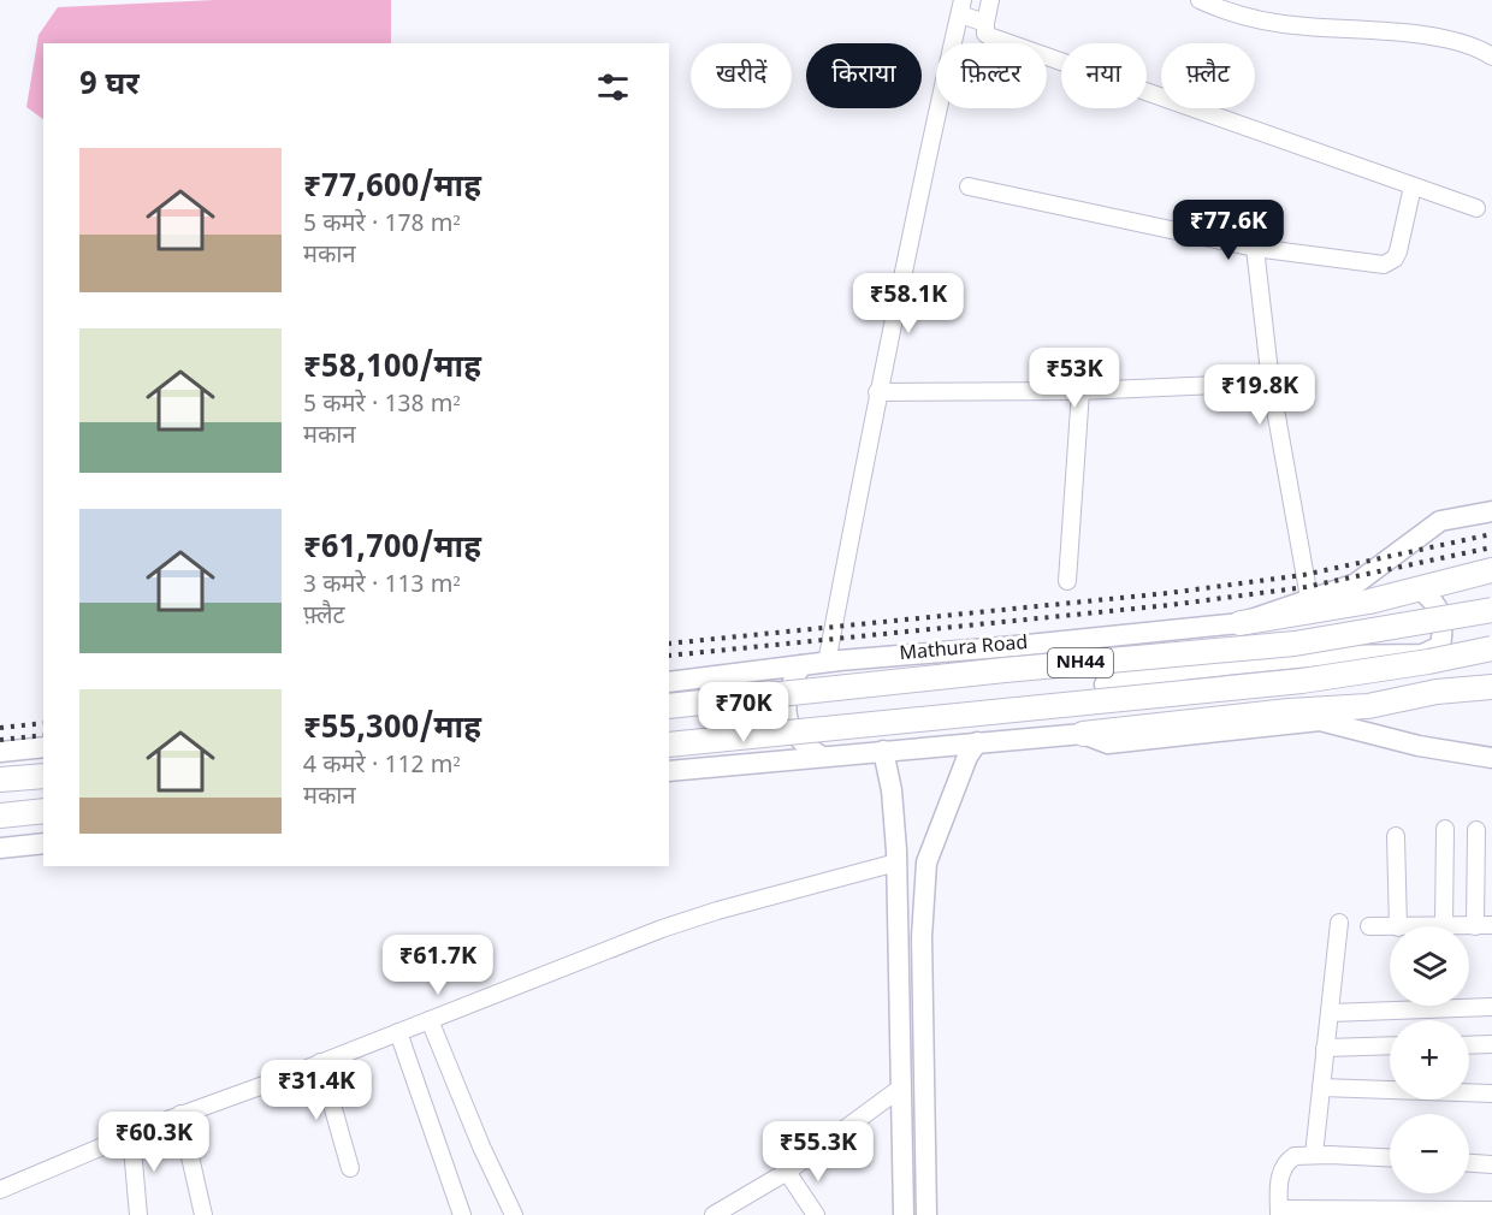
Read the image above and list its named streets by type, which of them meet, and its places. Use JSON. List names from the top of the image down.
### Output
{
  "streets": {
    "highway": ["Mathura Road", "NH44"]
  },
  "page": {
    "chip": [
      "खरीदें",
      "किराया",
      "फ़िल्टर",
      "नया",
      "फ़्लैट"
    ],
    "heading": "9 घर",
    "list": [
      {
        "name": "₹77,600/माह",
        "note": "5 कमरे · 178 m² · मकान"
      },
      {
        "name": "₹58,100/माह",
        "note": "5 कमरे · 138 m² · मकान"
      },
      {
        "name": "₹61,700/माह",
        "note": "3 कमरे · 113 m² · फ़्लैट"
      },
      {
        "name": "₹55,300/माह",
        "note": "4 कमरे · 112 m² · मकान"
      }
    ],
    "price": [
      "₹77.6K",
      "₹58.1K",
      "₹53K",
      "₹19.8K",
      "₹70K",
      "₹61.7K",
      "₹31.4K",
      "₹60.3K",
      "₹55.3K"
    ],
    "map_buttons": ["+", "−"]
  }
}
